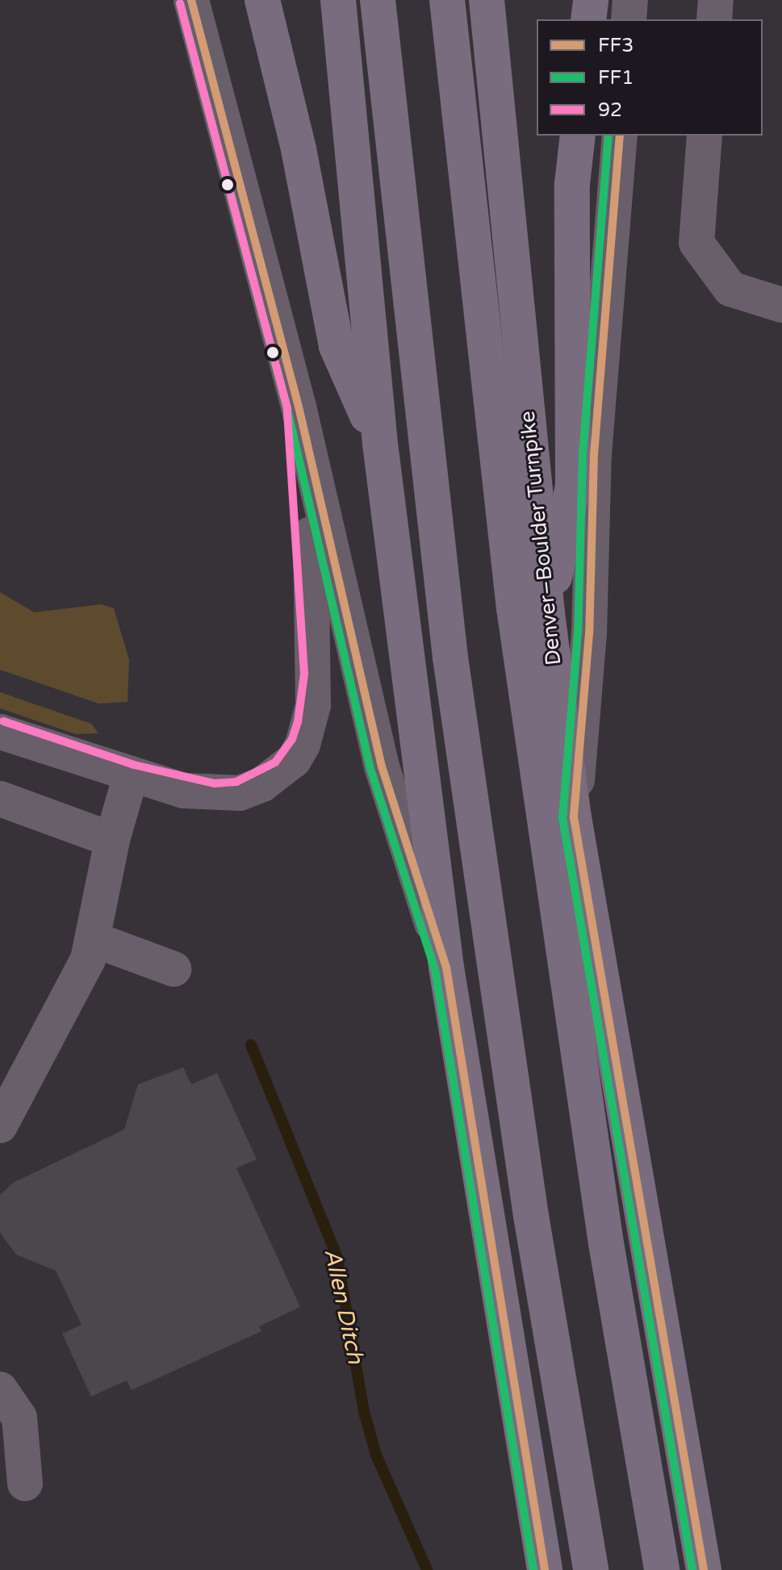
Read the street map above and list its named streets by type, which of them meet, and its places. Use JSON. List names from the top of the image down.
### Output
{
  "streets": {
    "highway": ["Denver–Boulder Turnpike"]
  },
  "water": ["Allen Ditch"],
  "lines": ["transit line FF3", "transit line FF1", "transit line 92"],
  "legend": ["FF3", "FF1", "92"]
}
